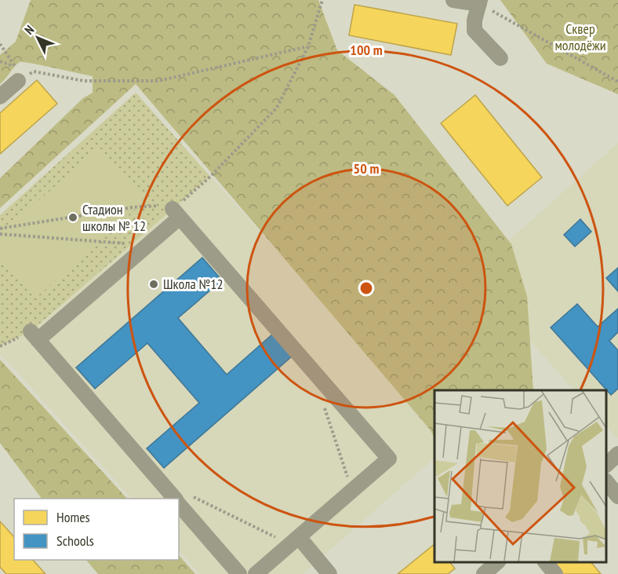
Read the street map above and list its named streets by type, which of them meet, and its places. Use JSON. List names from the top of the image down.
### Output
{
  "parks": ["Сквер молодёжи"],
  "places": ["Стадион школы № 12", "Школа №12"],
  "legend": ["Homes", "Schools"],
  "north": "top left",
  "rings": ["100 m", "50 m"]
}
